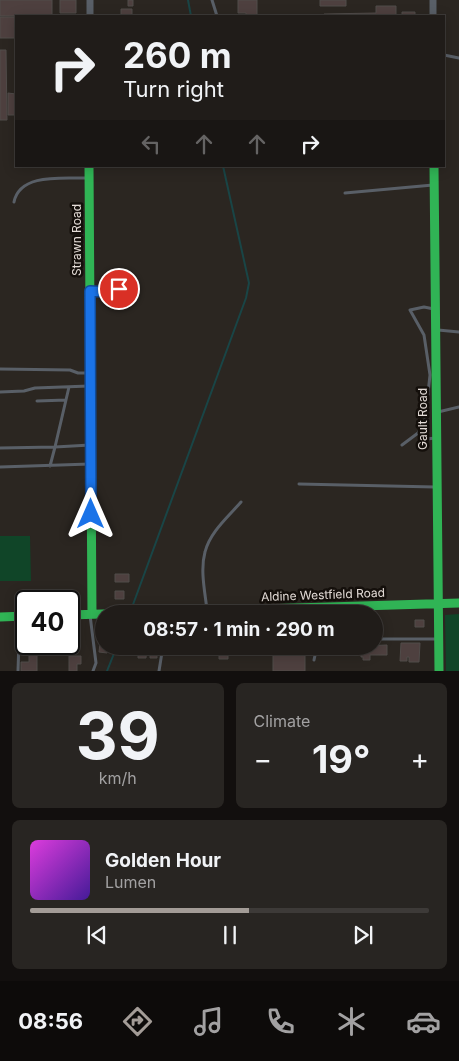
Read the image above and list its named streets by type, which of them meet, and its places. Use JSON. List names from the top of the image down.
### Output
{
  "streets": {
    "street": ["Strawn Road", "Gault Road", "Aldine Westfield Road"]
  },
  "crossings": [
    ["Strawn Road", "Aldine Westfield Road"],
    ["Gault Road", "Aldine Westfield Road"]
  ],
  "page": {
    "turn": ["260 m", "Turn right"],
    "limit": "40",
    "trip": "08:57 · 1 min · 290 m",
    "tile": [
      ["39", "km/h"],
      "Climate"
    ],
    "heat": ["−", "19°", "+"],
    "song": ["Golden Hour", "Lumen"],
    "tabs": "08:56"
  }
}
